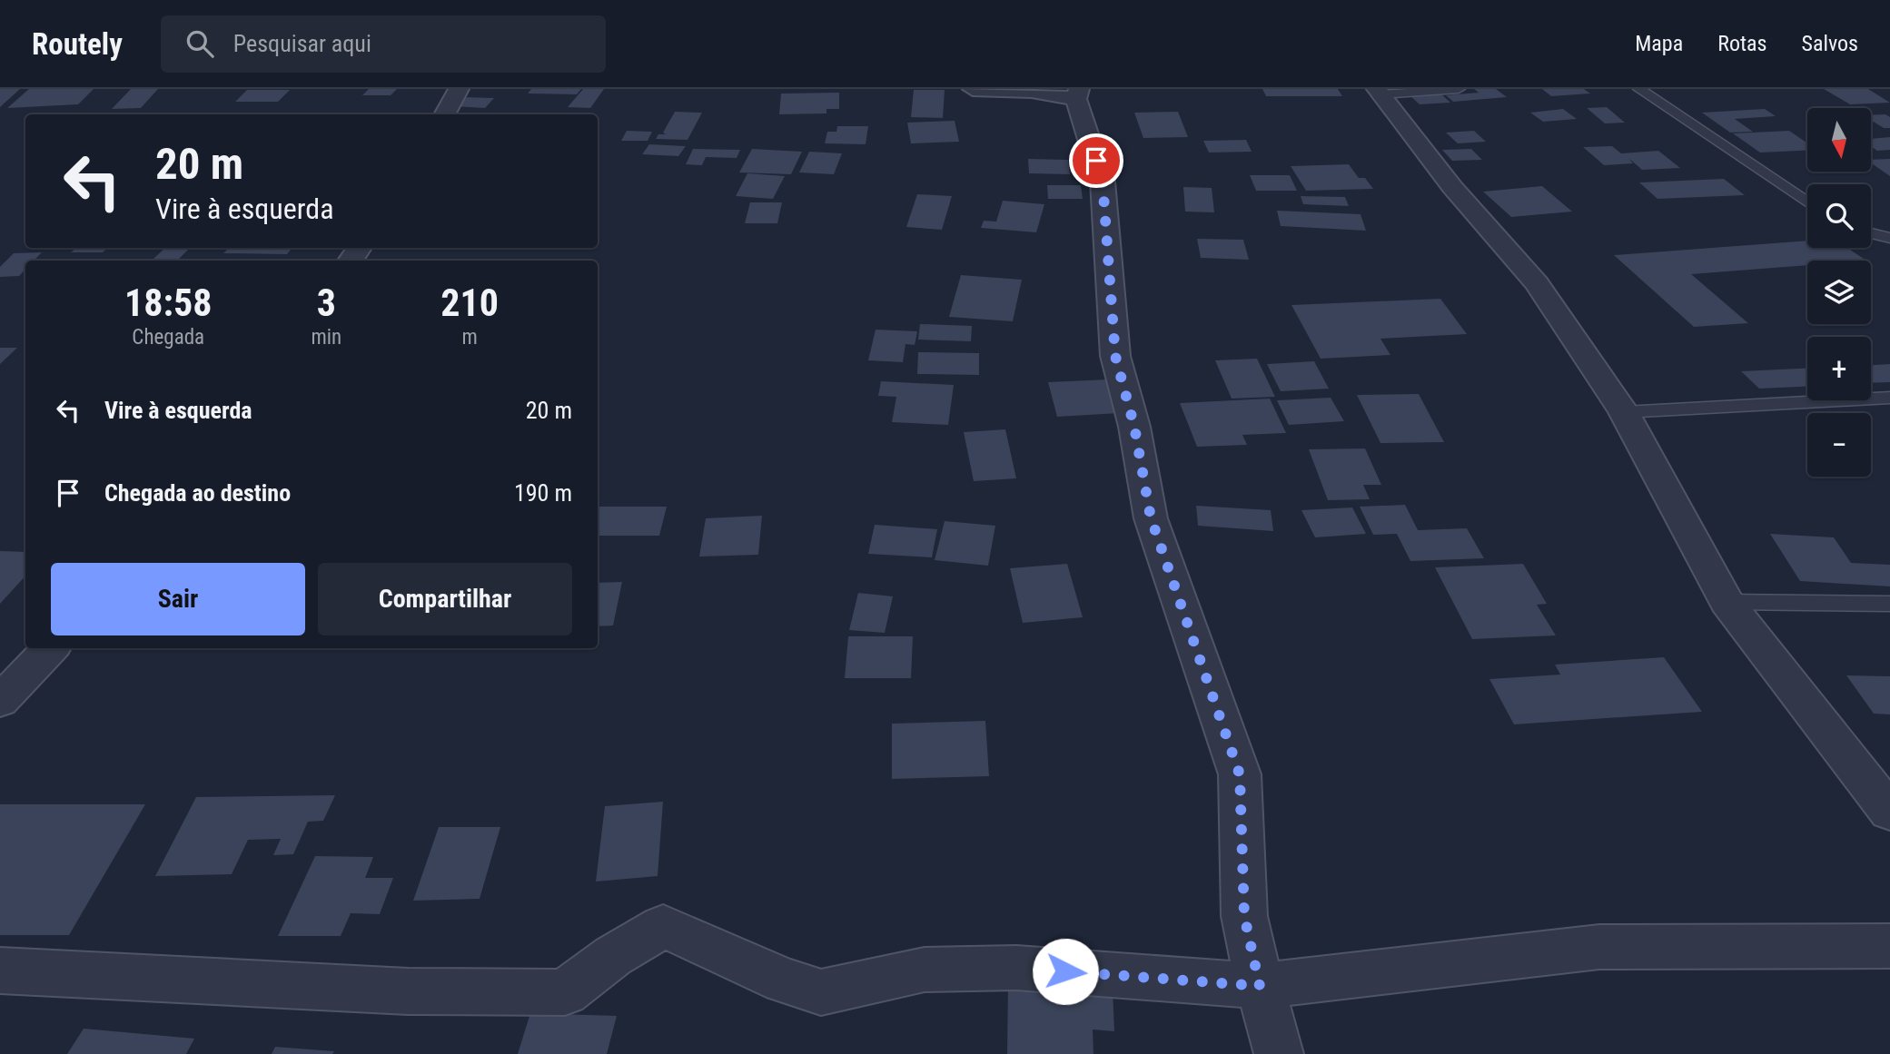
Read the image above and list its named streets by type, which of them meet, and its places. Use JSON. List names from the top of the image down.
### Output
{
  "north": "bottom",
  "page": {
    "header": "Routely",
    "search": "Pesquisar aqui",
    "nav": ["Mapa", "Rotas", "Salvos"],
    "map_buttons": ["+", "−"],
    "turn": ["20 m", "Vire à esquerda"],
    "eta": [
      "18:58",
      "Chegada",
      "3",
      "min",
      "210",
      "m"
    ],
    "list": [
      {
        "name": "Vire à esquerda",
        "value": "20 m"
      },
      {
        "name": "Chegada ao destino",
        "value": "190 m"
      }
    ],
    "buttons": ["Sair", "Compartilhar"]
  }
}
